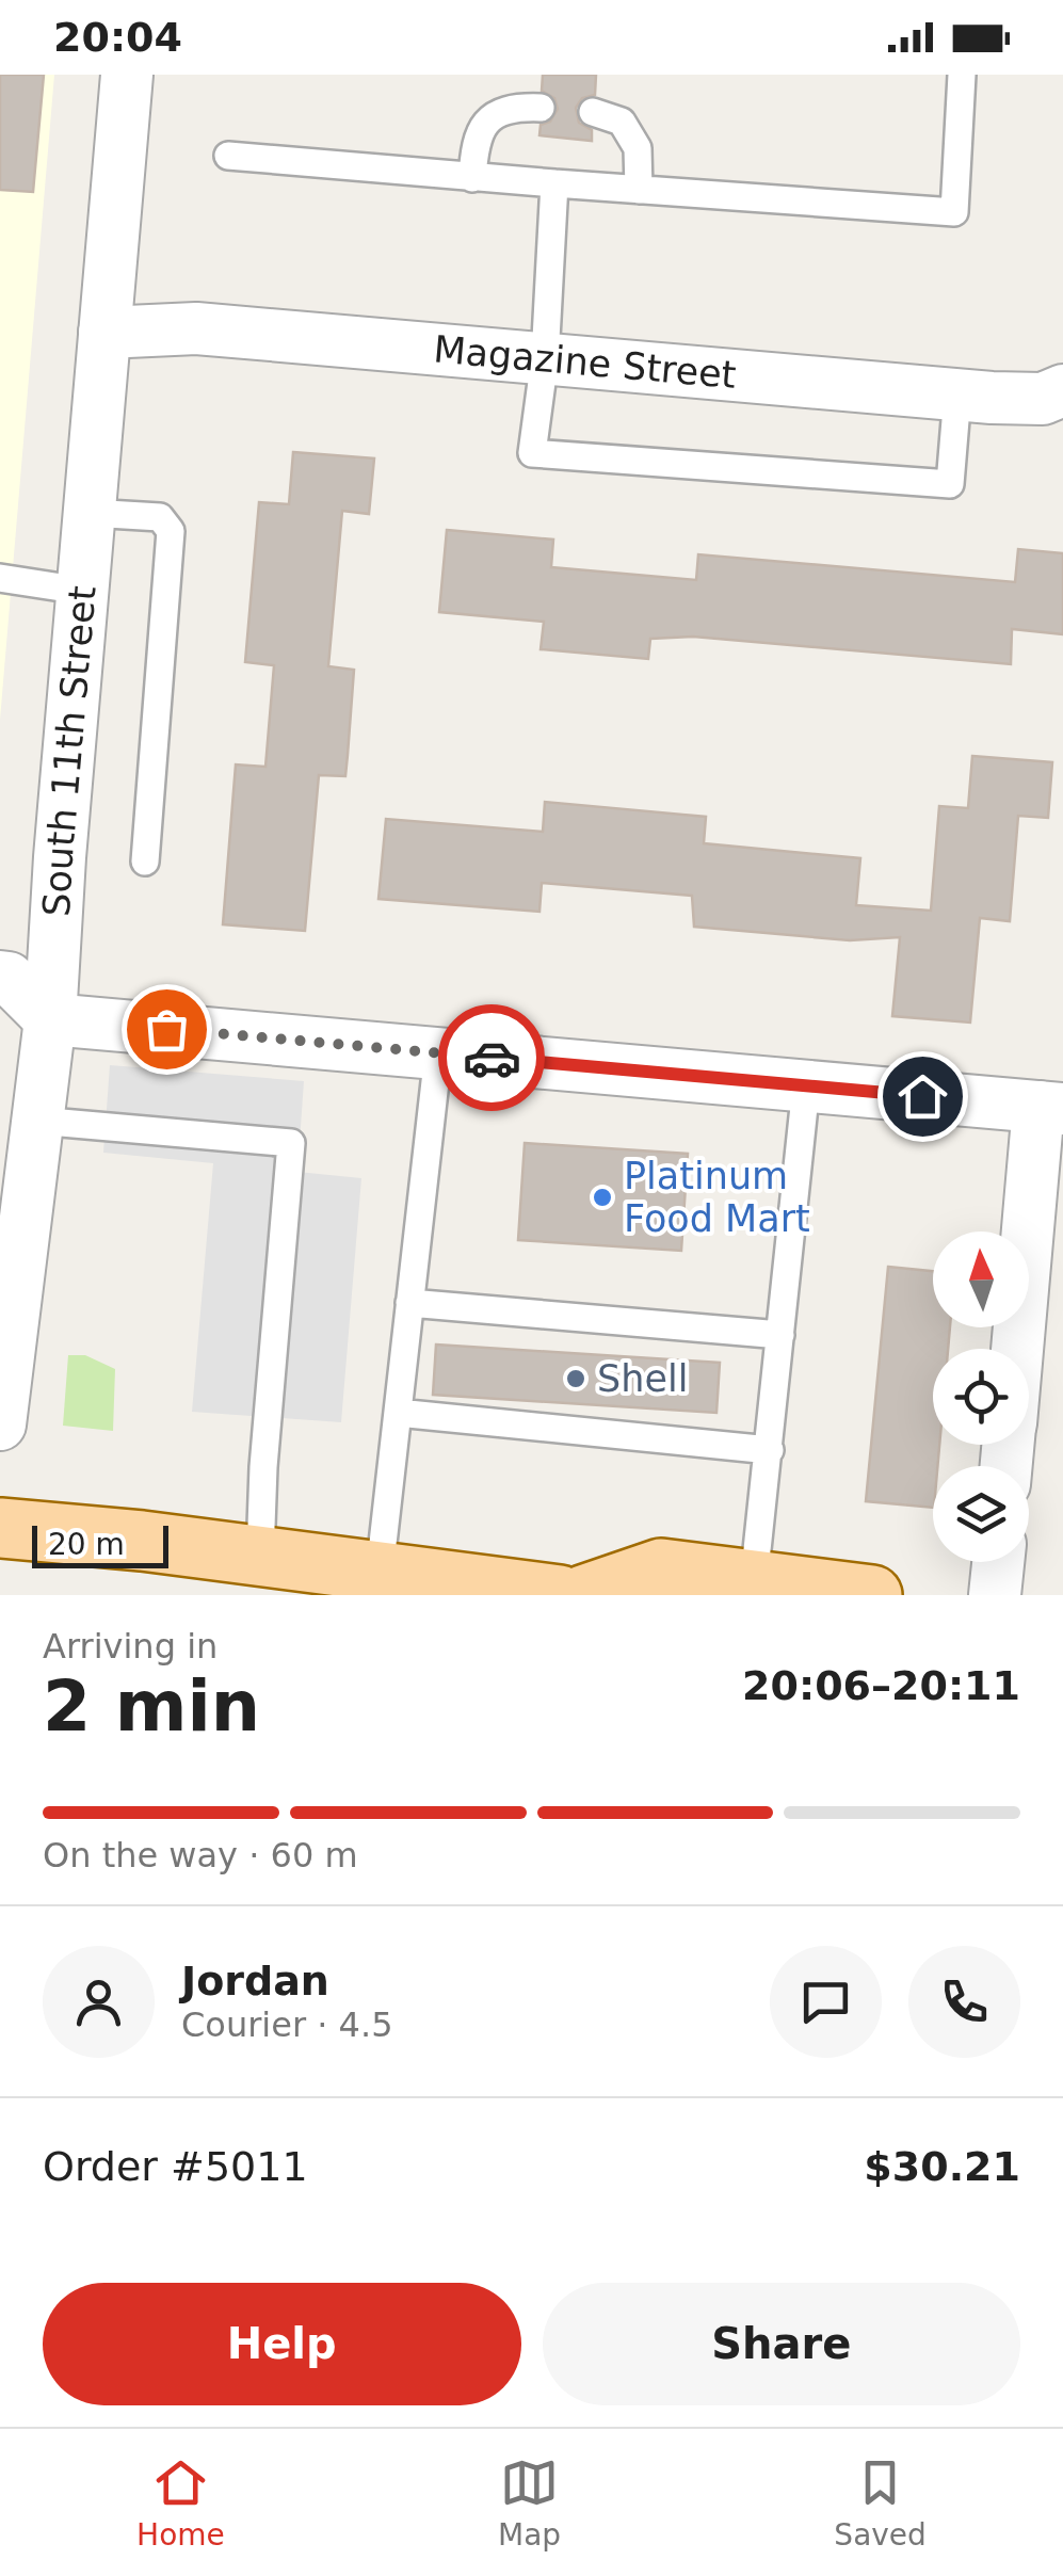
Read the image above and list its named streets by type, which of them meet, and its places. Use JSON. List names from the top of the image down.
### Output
{
  "streets": {
    "street": ["Magazine Street", "South 11th Street"]
  },
  "crossings": [
    ["Magazine Street", "South 11th Street"]
  ],
  "places": ["Platinum Food Mart", "Shell"],
  "scale_bar": "20 m",
  "north": "top",
  "page": {
    "status": "20:04",
    "scale": "20 m",
    "heading": ["2 min", "Arriving in", "20:06–20:11"],
    "panel": [
      "Jordan",
      "Courier · 4.5",
      "Order #5011",
      "$30.21"
    ],
    "bar": "On the way · 60 m",
    "buttons": ["Help", "Share"],
    "tabs": ["Home", "Map", "Saved"]
  }
}
